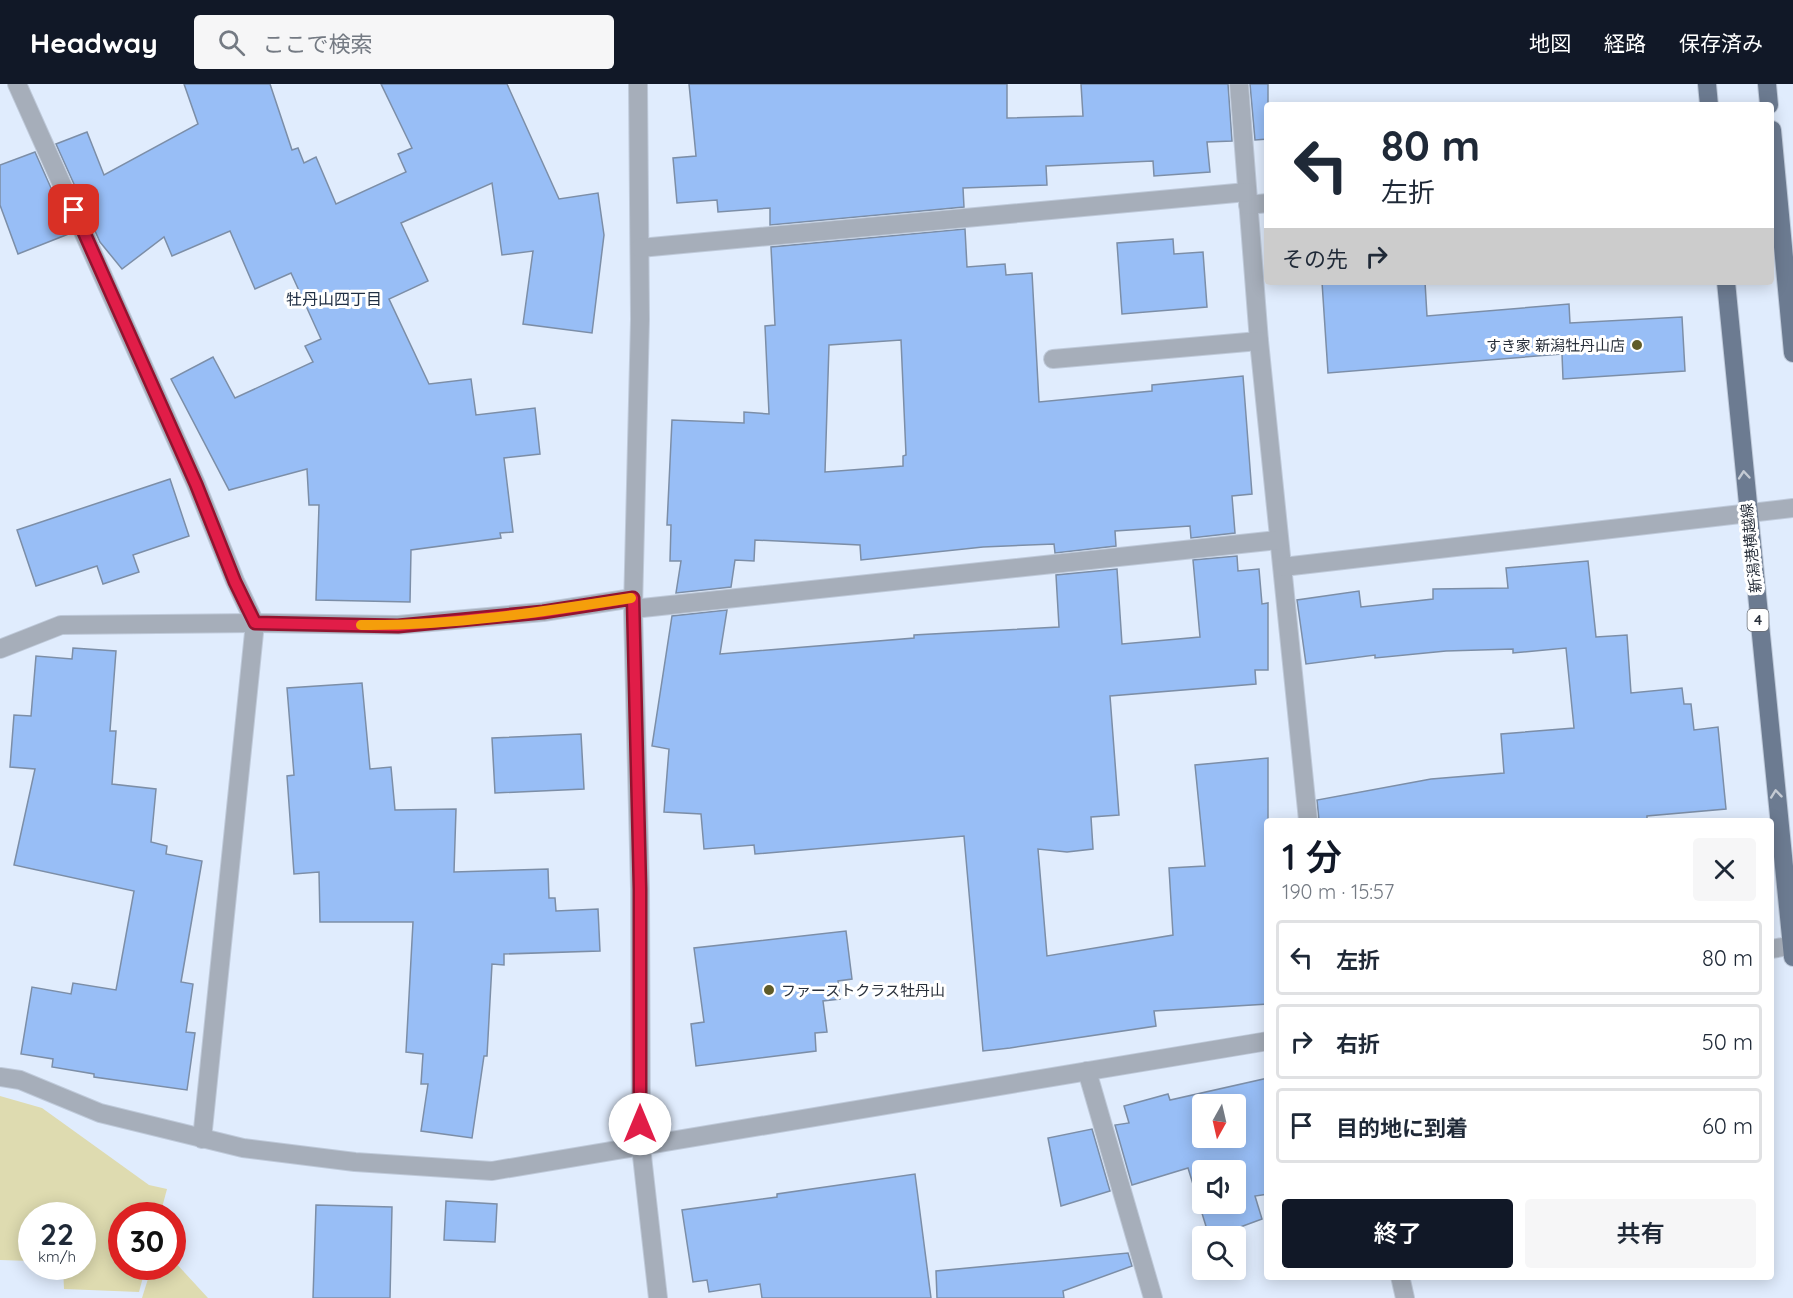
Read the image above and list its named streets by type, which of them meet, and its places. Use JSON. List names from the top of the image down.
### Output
{
  "streets": {
    "main road": ["新潟港横越線", "4"]
  },
  "one_way": ["新潟港横越線"],
  "districts": ["牡丹山四丁目"],
  "places": ["すき家 新潟牡丹山店", "ファーストクラス牡丹山"],
  "north": "bottom",
  "page": {
    "header": "Headway",
    "search": "ここで検索",
    "nav": ["地図", "経路", "保存済み"],
    "turn": ["80 m", "左折"],
    "then": "その先",
    "heading": ["1 分", "190 m · 15:57"],
    "list": [
      {
        "name": "左折",
        "value": "80 m"
      },
      {
        "name": "右折",
        "value": "50 m"
      },
      {
        "name": "目的地に到着",
        "value": "60 m"
      }
    ],
    "buttons": ["終了", "共有"],
    "speed": "22 km/h",
    "limit": "30"
  }
}
